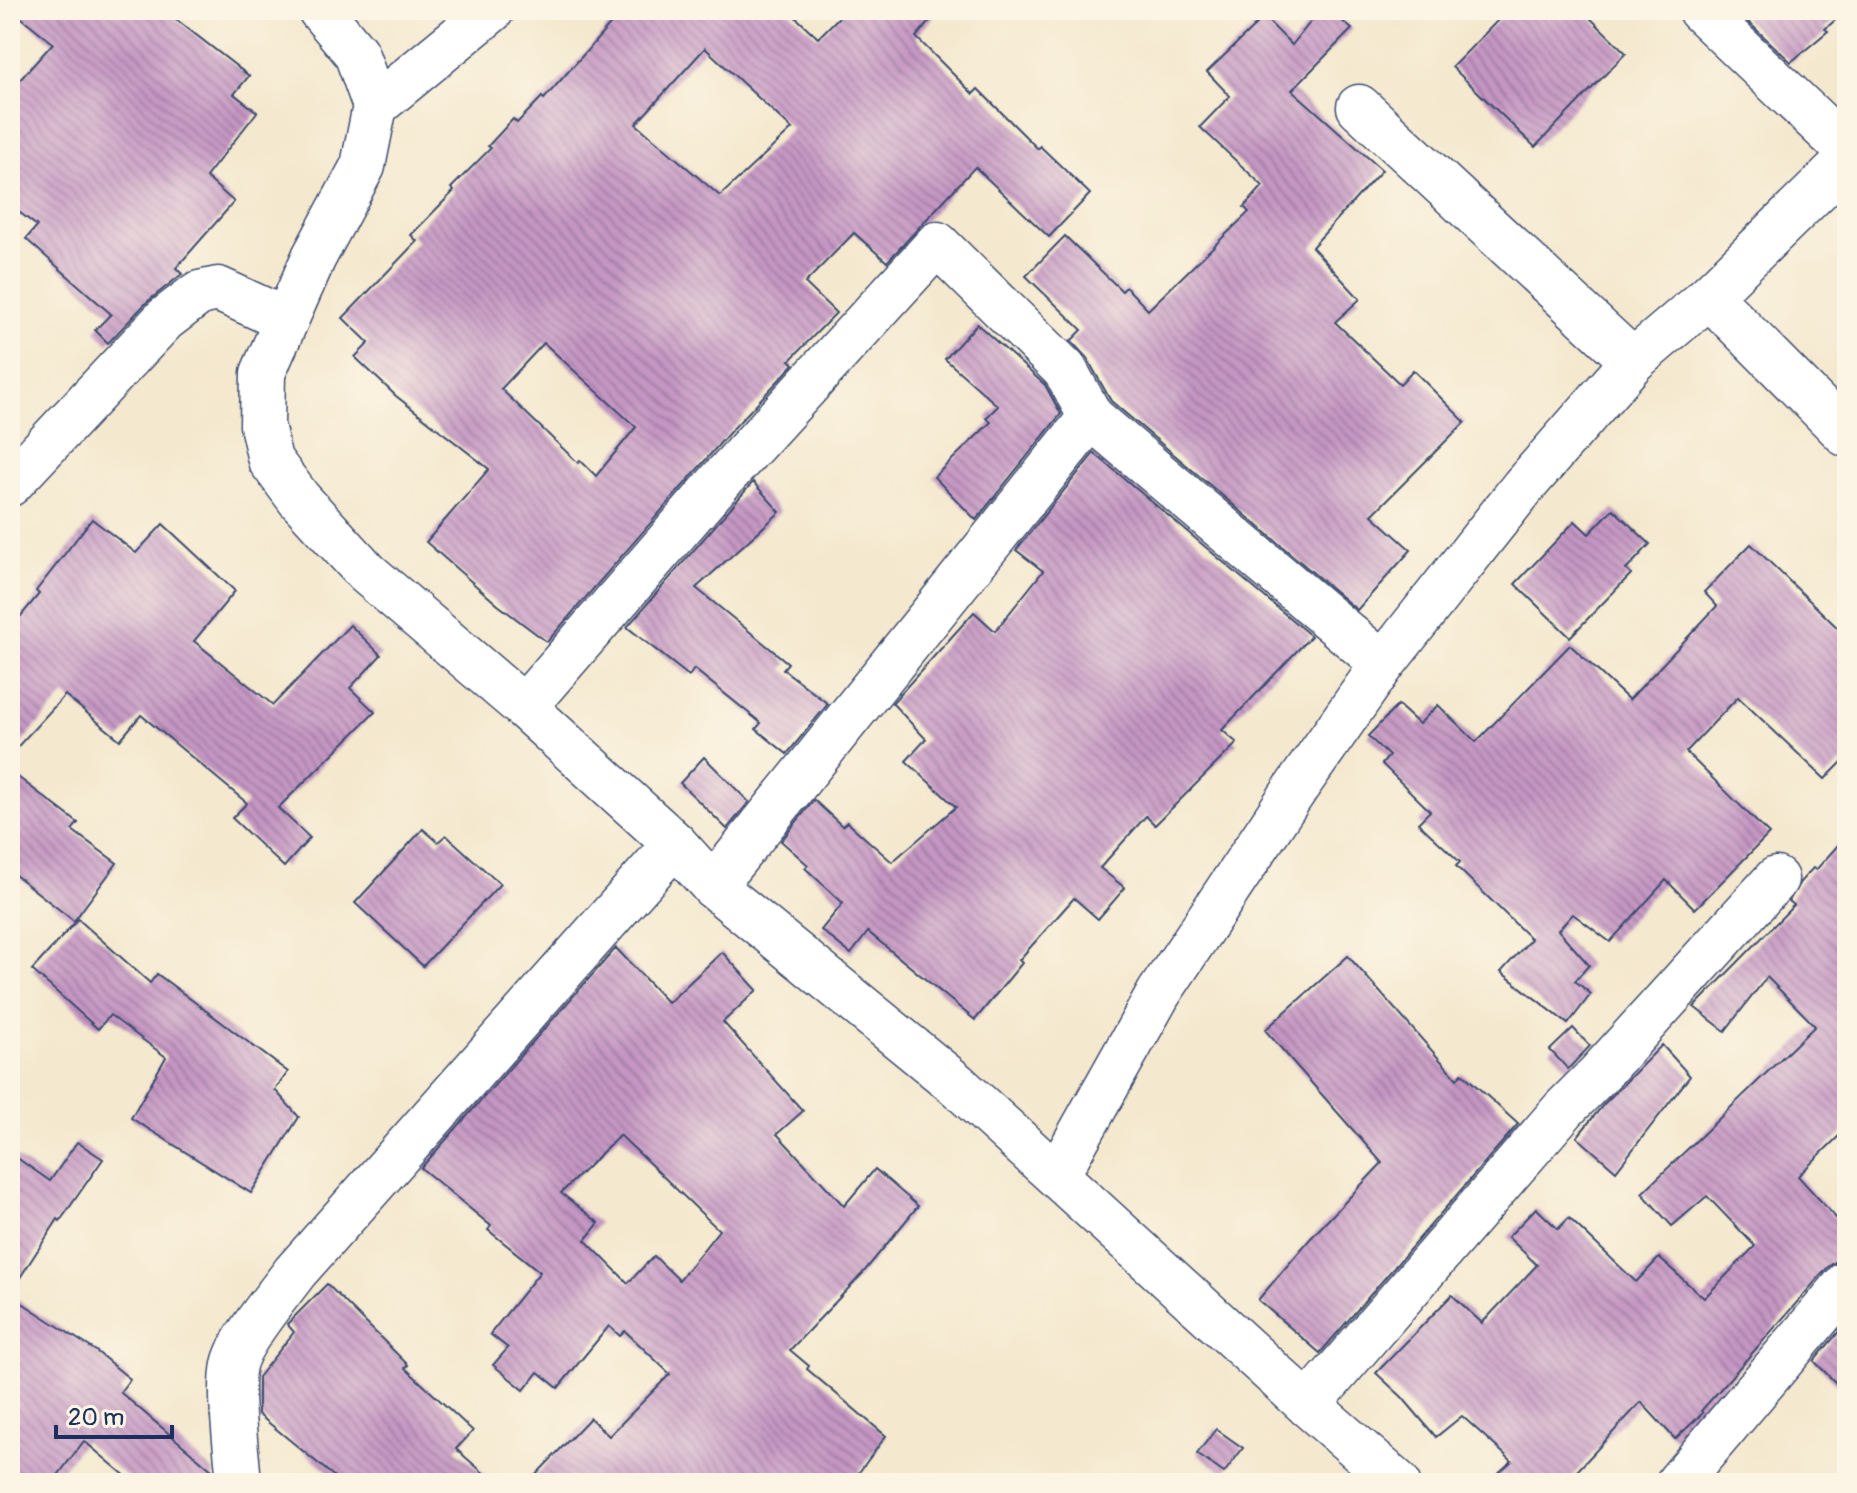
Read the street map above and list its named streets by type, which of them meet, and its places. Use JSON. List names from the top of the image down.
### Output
{
  "scale_bar": "20 m"
}
